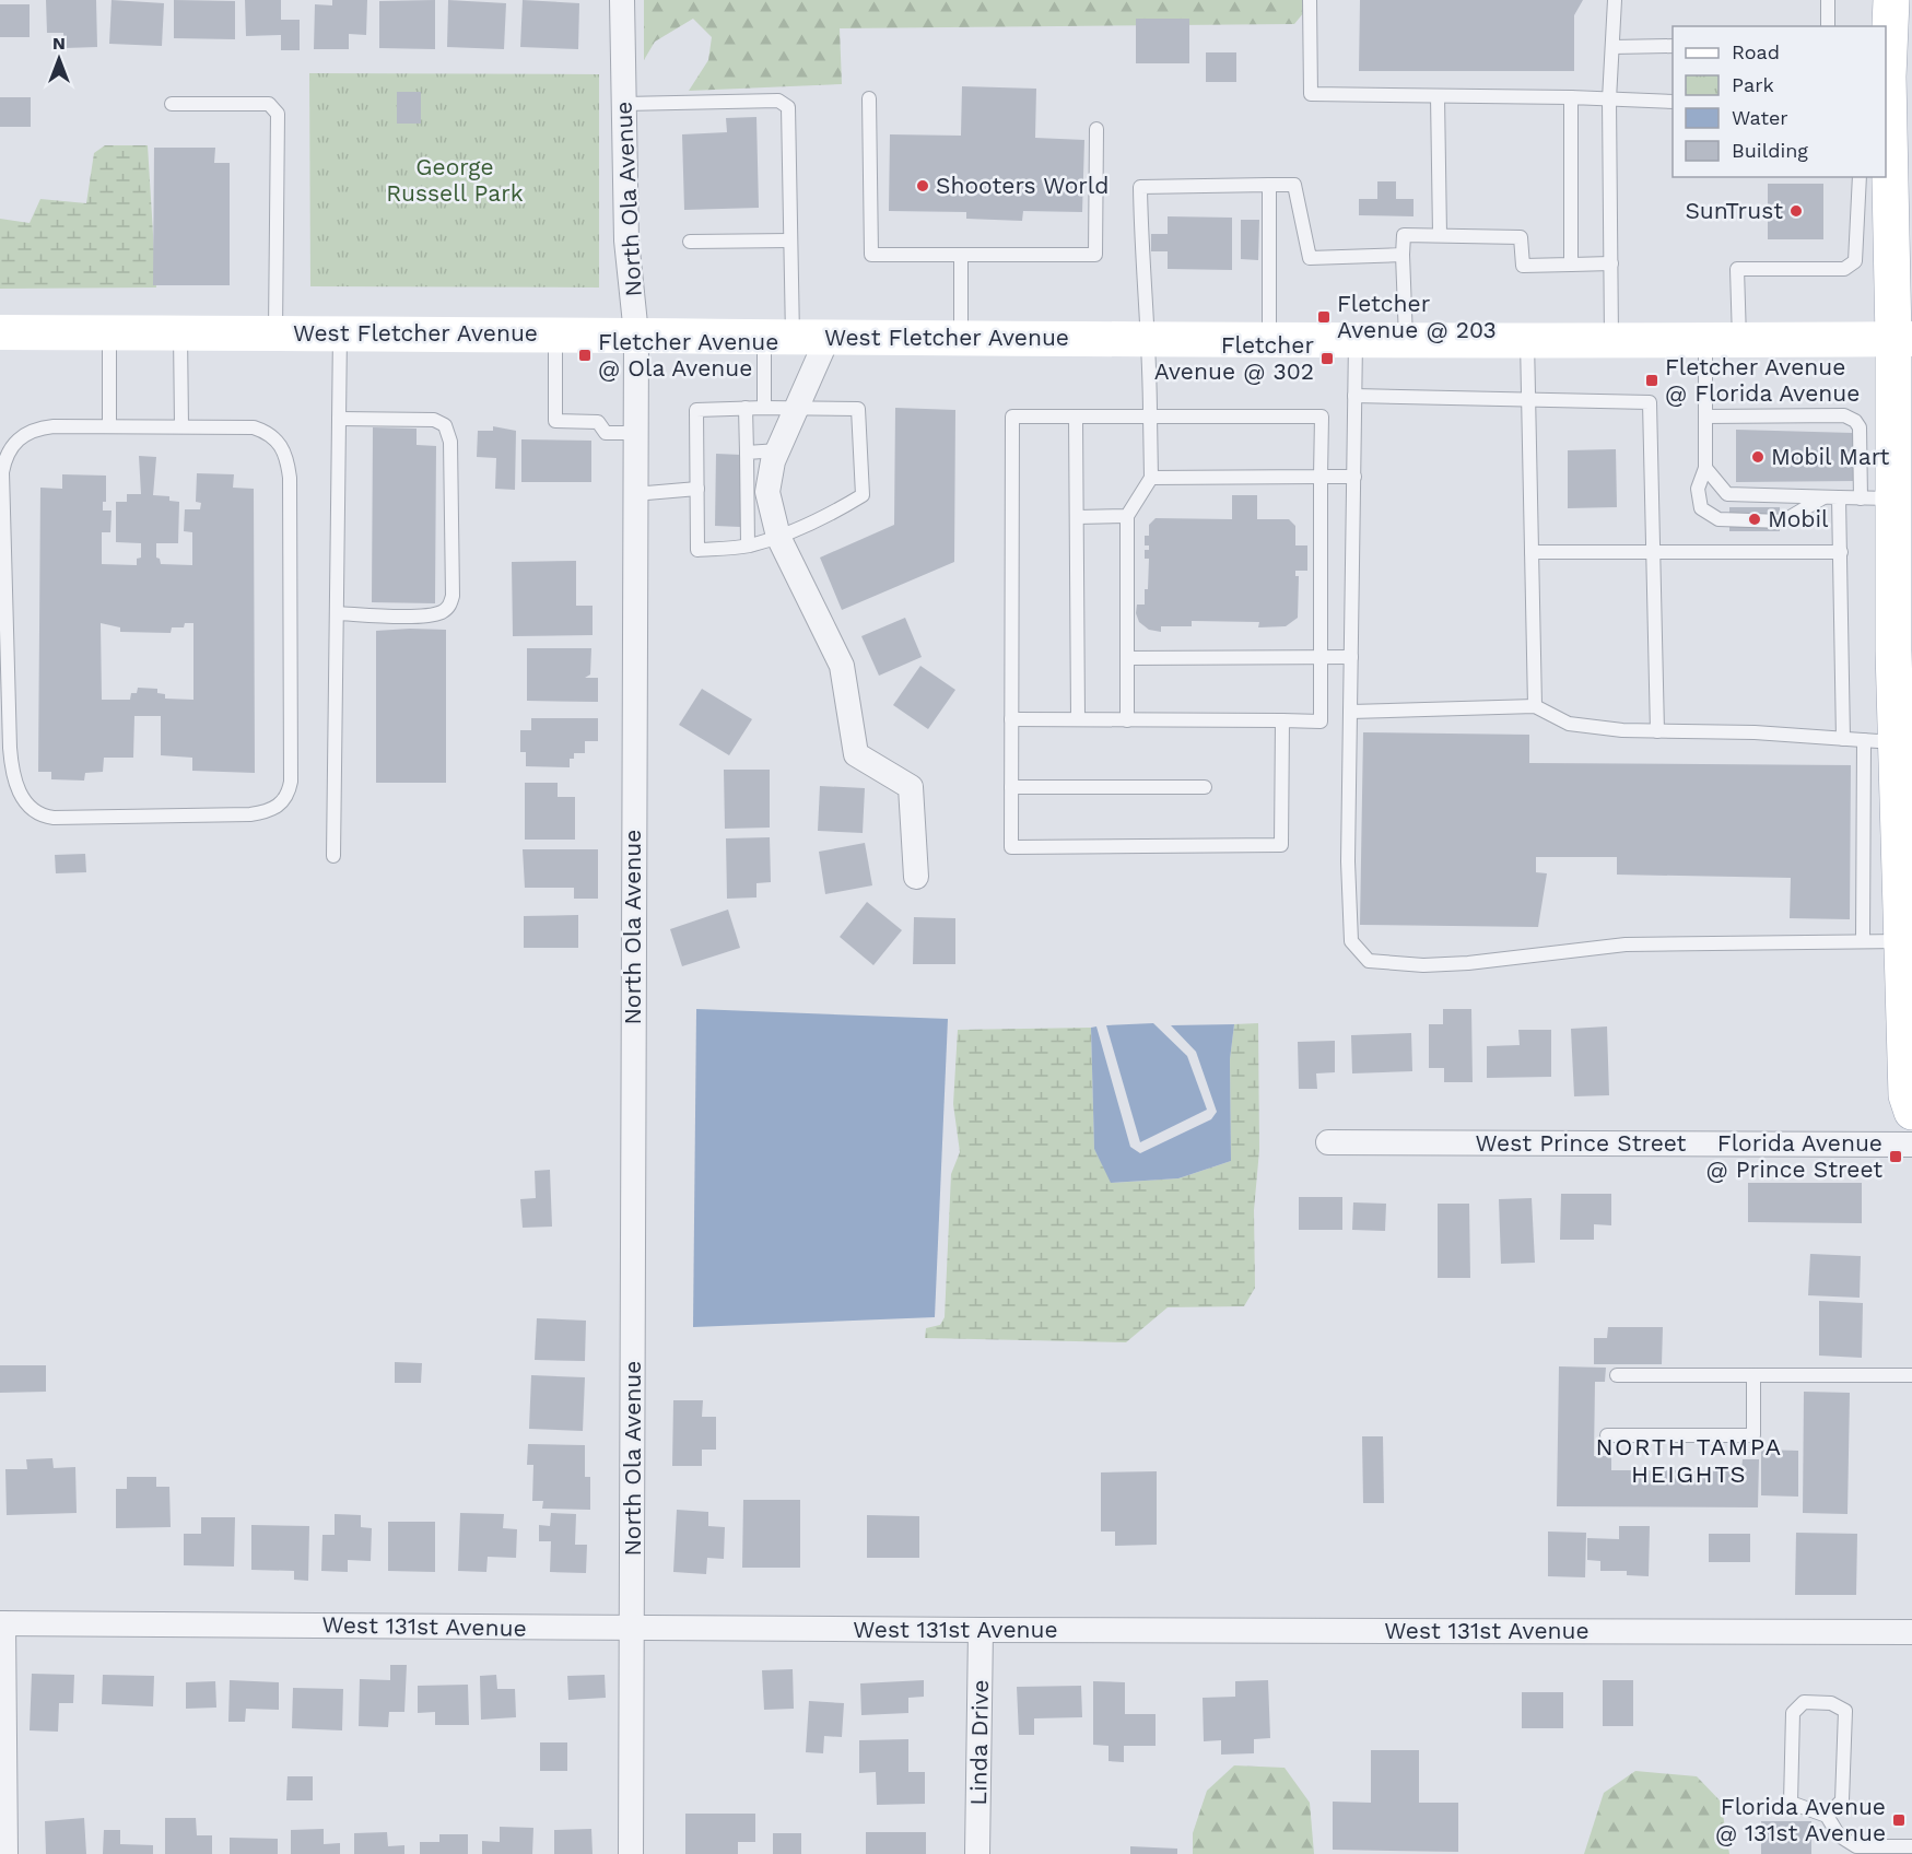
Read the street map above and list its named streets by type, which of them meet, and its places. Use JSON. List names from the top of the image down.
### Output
{
  "streets": {
    "main road": ["West Fletcher Avenue"],
    "street": [
      "North Ola Avenue",
      "West Prince Street",
      "West 131st Avenue",
      "Linda Drive"
    ]
  },
  "crossings": [
    ["North Ola Avenue", "West Fletcher Avenue"],
    ["North Ola Avenue", "West 131st Avenue"],
    ["West 131st Avenue", "Linda Drive"]
  ],
  "districts": ["NORTH TAMPA HEIGHTS"],
  "parks": ["George Russell Park"],
  "places": {
    "other": [
      "Shooters World",
      "SunTrust",
      "Mobil Mart",
      "Mobil"
    ],
    "transit": [
      "Fletcher Avenue @ 203",
      "Fletcher Avenue @ Ola Avenue",
      "Fletcher Avenue @ 302",
      "Fletcher Avenue @ Florida Avenue",
      "Florida Avenue @ Prince Street",
      "Florida Avenue @ 131st Avenue"
    ]
  },
  "legend": [
    "Road",
    "Park",
    "Water",
    "Building"
  ],
  "north": "top"
}
